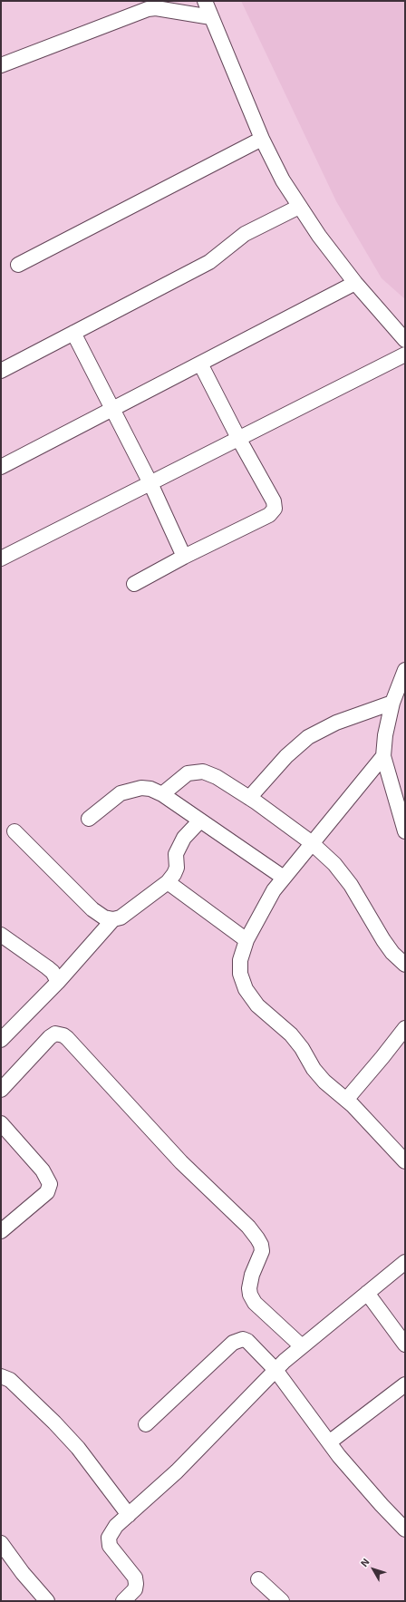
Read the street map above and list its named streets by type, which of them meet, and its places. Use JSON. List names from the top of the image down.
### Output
{
  "north": "top left"
}
